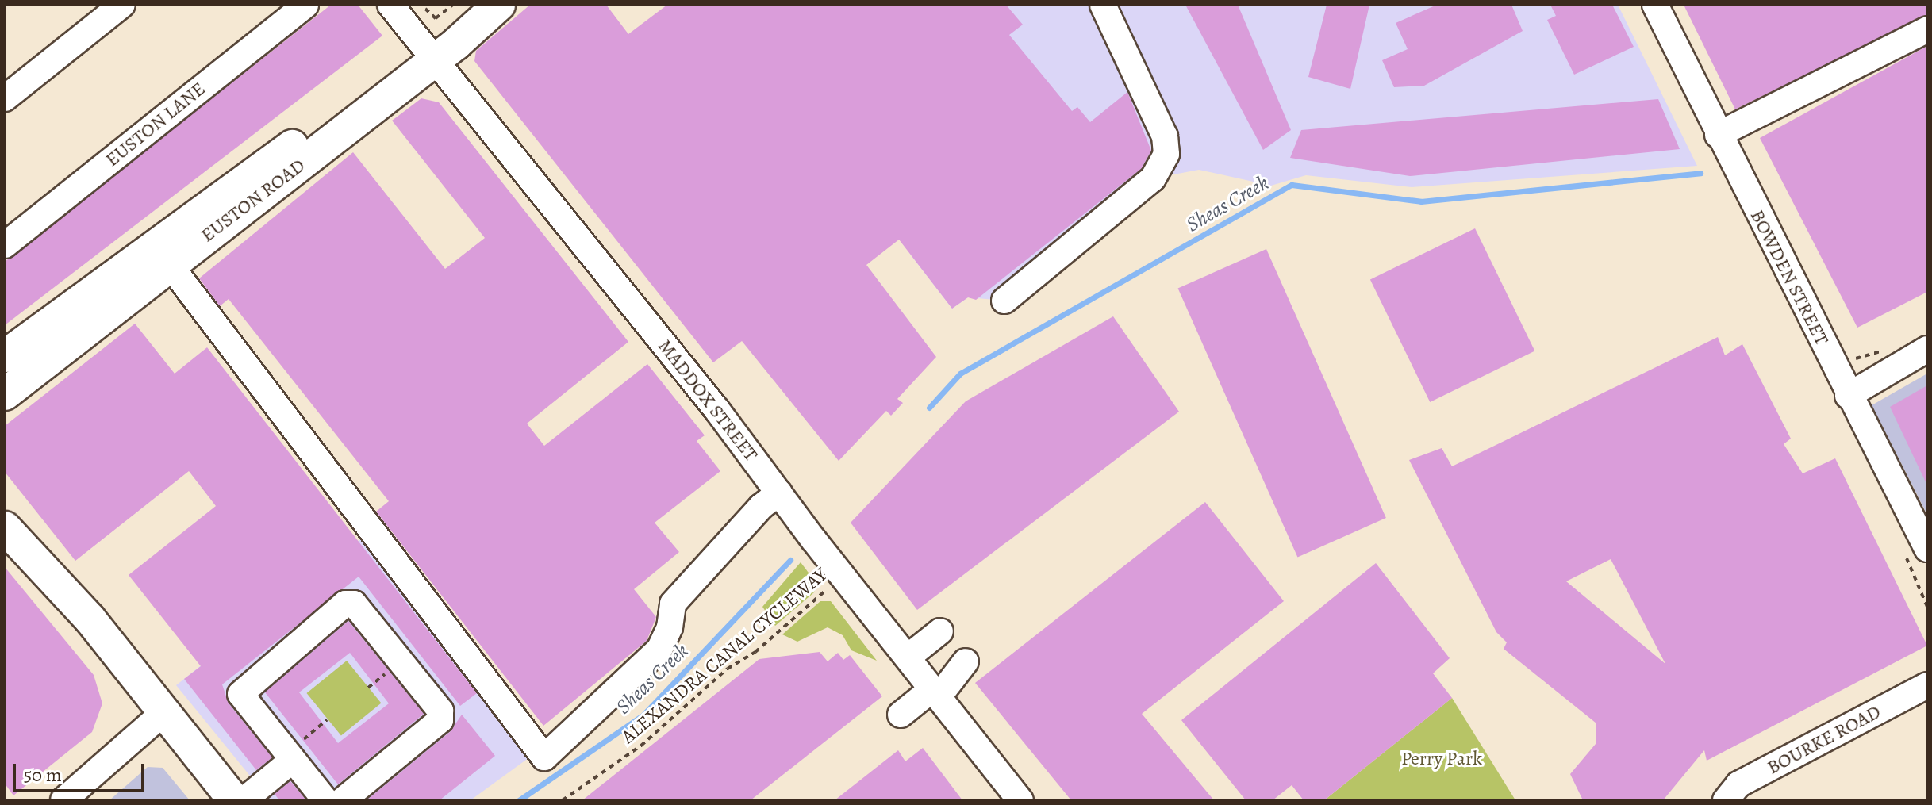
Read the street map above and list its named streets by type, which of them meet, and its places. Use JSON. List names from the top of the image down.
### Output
{
  "streets": {
    "main road": ["EUSTON ROAD"],
    "street": [
      "EUSTON LANE",
      "BOWDEN STREET",
      "MADDOX STREET",
      "BOURKE ROAD"
    ],
    "path": ["ALEXANDRA CANAL CYCLEWAY"]
  },
  "crossings": [
    ["EUSTON ROAD", "MADDOX STREET"],
    ["MADDOX STREET", "ALEXANDRA CANAL CYCLEWAY"]
  ],
  "water": ["Sheas Creek"],
  "parks": ["Perry Park"],
  "scale_bar": "50 m"
}
